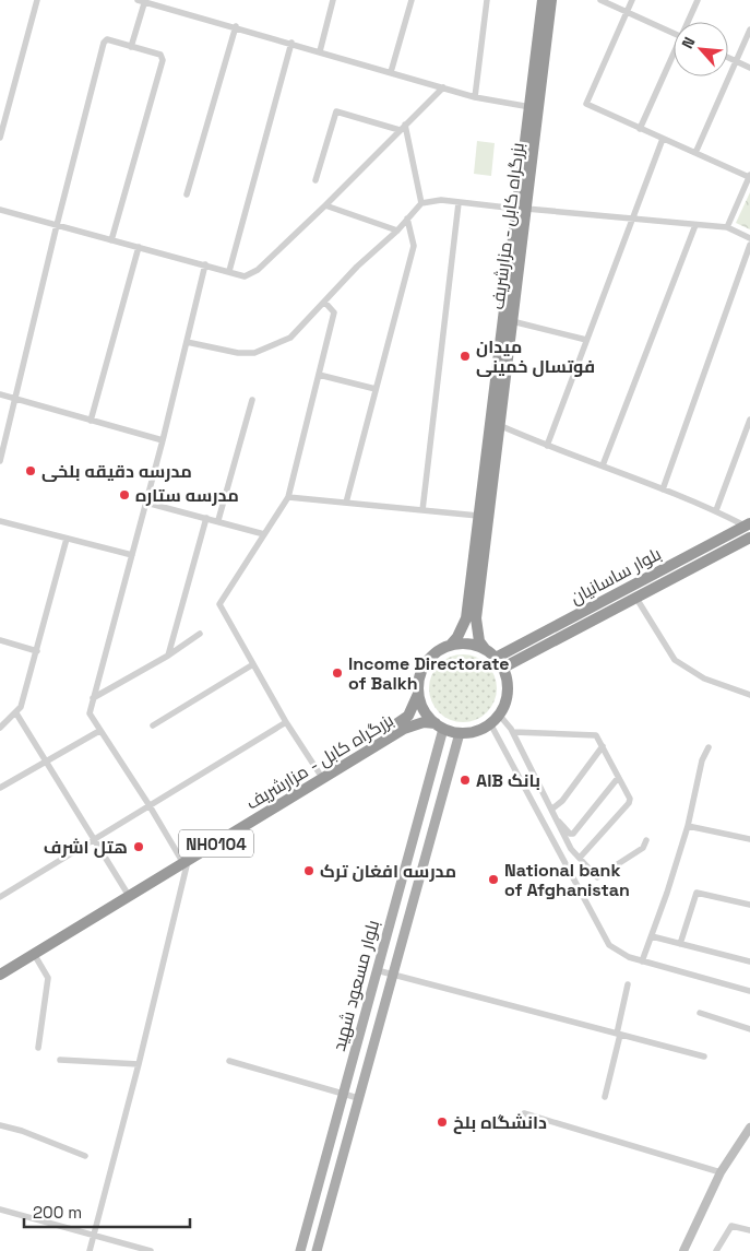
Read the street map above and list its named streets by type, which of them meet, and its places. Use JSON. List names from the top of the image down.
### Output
{
  "streets": {
    "highway": ["بزرگراه کابل - مزارشریف", "بلوار ساسانیان", "NH0104"],
    "main road": ["بلوار مسعود شهید"]
  },
  "crossings": [
    ["بزرگراه کابل - مزارشریف", "بلوار ساسانیان"],
    ["بزرگراه کابل - مزارشریف", "NH0104"],
    ["بزرگراه کابل - مزارشریف", "بلوار مسعود شهید"],
    ["بلوار ساسانیان", "NH0104"],
    ["بلوار ساسانیان", "بلوار مسعود شهید"],
    ["NH0104", "بلوار مسعود شهید"]
  ],
  "places": [
    "میدان فوتسال خمینی",
    "مدرسه دقيقه بلخى",
    "مدرسه ستاره",
    "Income Directorate of Balkh",
    "AIB بانک",
    "هتل اشرف",
    "مدرسه افغان ترک",
    "National bank of Afghanistan",
    "دانشگاه بلخ"
  ],
  "scale_bar": "200 m",
  "north": "top left"
}
